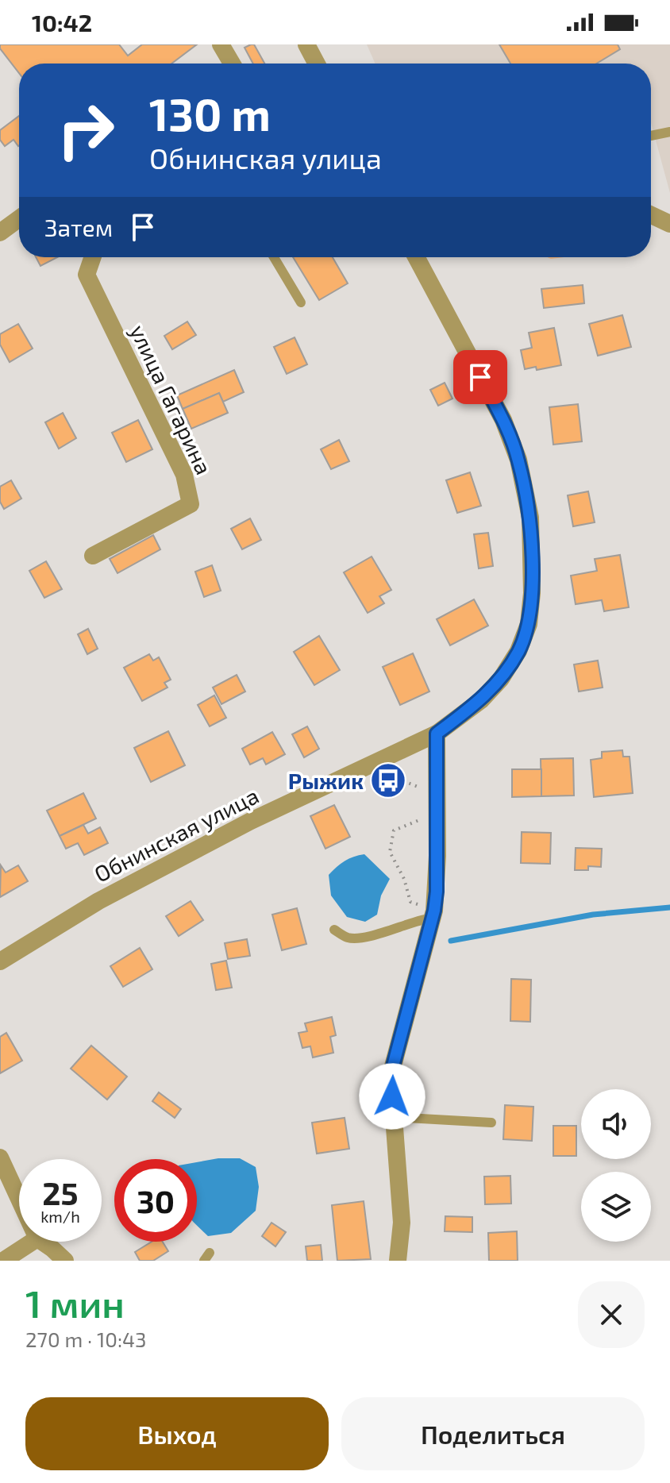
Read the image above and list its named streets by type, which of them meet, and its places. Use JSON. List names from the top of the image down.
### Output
{
  "streets": {
    "street": ["улица Гагарина", "Обнинская улица"]
  },
  "places": {
    "bus stop": ["Рыжик"]
  },
  "page": {
    "status": "10:42",
    "turn": ["130 m", "Обнинская улица"],
    "then": "Затем",
    "speed": "25 km/h",
    "limit": "30",
    "heading": ["1 мин", "270 m · 10:43"],
    "buttons": ["Выход", "Поделиться"]
  }
}
